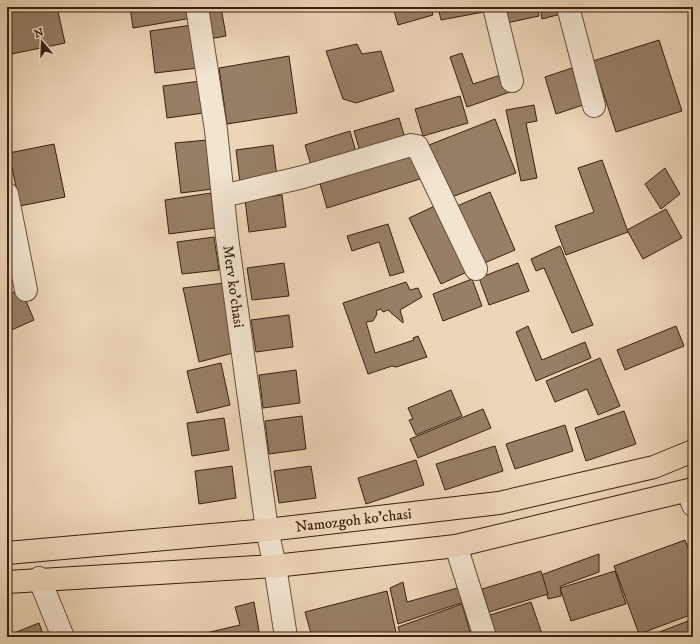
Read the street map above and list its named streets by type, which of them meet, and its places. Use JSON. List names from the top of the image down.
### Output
{
  "streets": {
    "main road": ["Namozgoh ko'chasi"],
    "street": ["Merv ko'chasi"]
  },
  "crossings": [
    ["Merv ko'chasi", "Namozgoh ko'chasi"]
  ],
  "north": "top"
}
